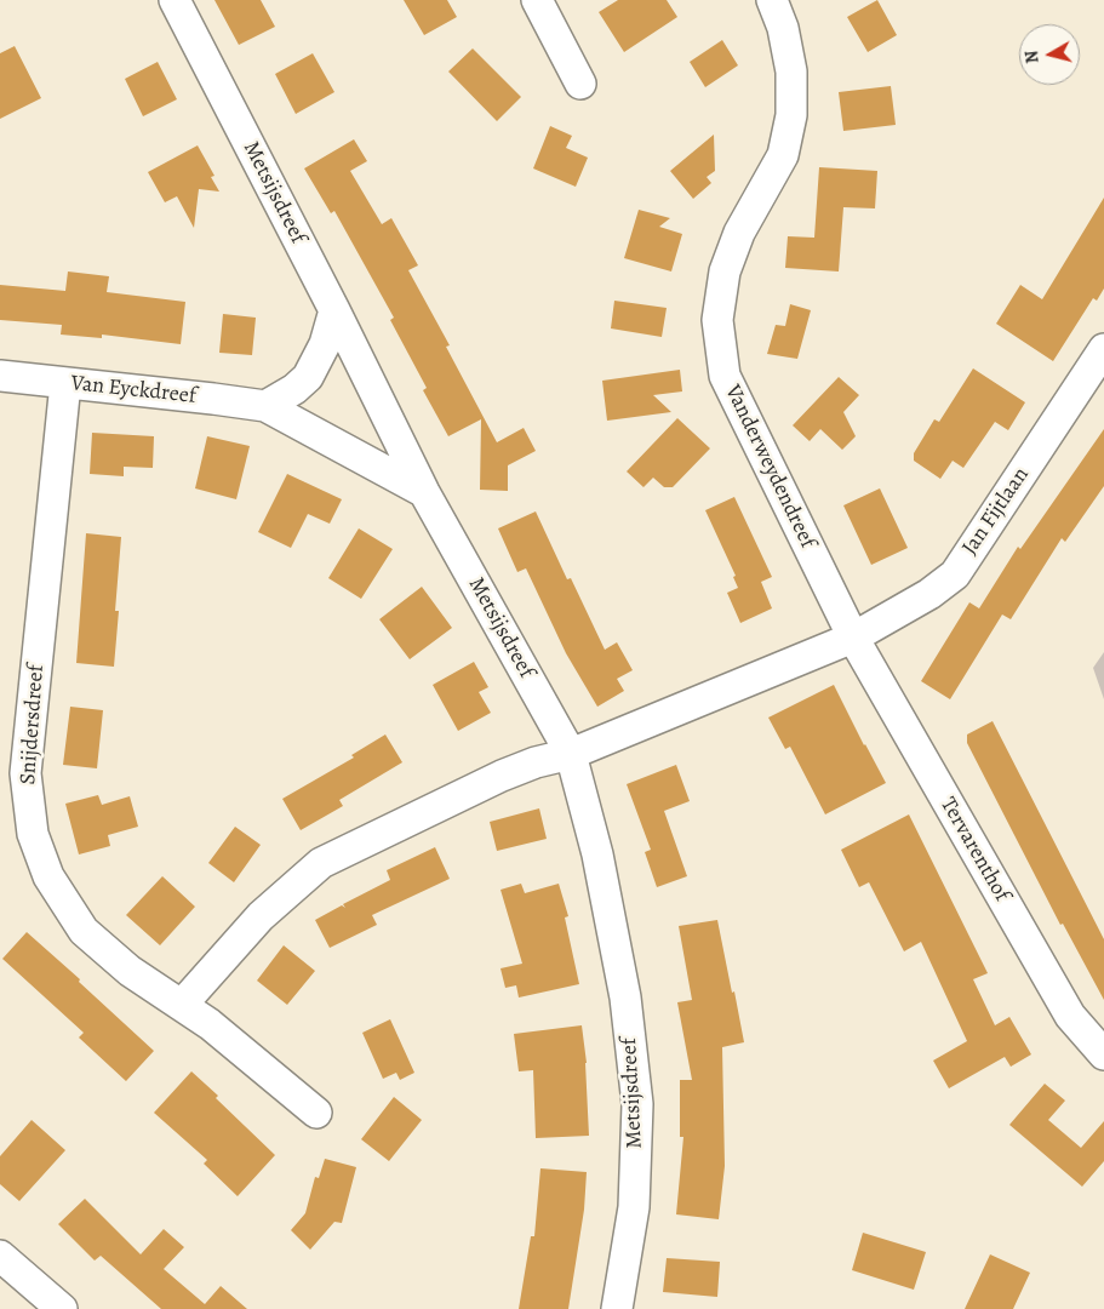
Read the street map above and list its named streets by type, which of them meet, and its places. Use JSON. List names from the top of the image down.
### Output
{
  "streets": {
    "street": [
      "Metsijsdreef",
      "Van Eyckdreef",
      "Vanderweydendreef",
      "Jan Fijtlaan",
      "Snijdersdreef",
      "Tervarenthof"
    ]
  },
  "crossings": [
    ["Metsijsdreef", "Van Eyckdreef"],
    ["Van Eyckdreef", "Snijdersdreef"],
    ["Vanderweydendreef", "Jan Fijtlaan"],
    ["Vanderweydendreef", "Tervarenthof"],
    ["Jan Fijtlaan", "Tervarenthof"]
  ],
  "north": "left"
}
